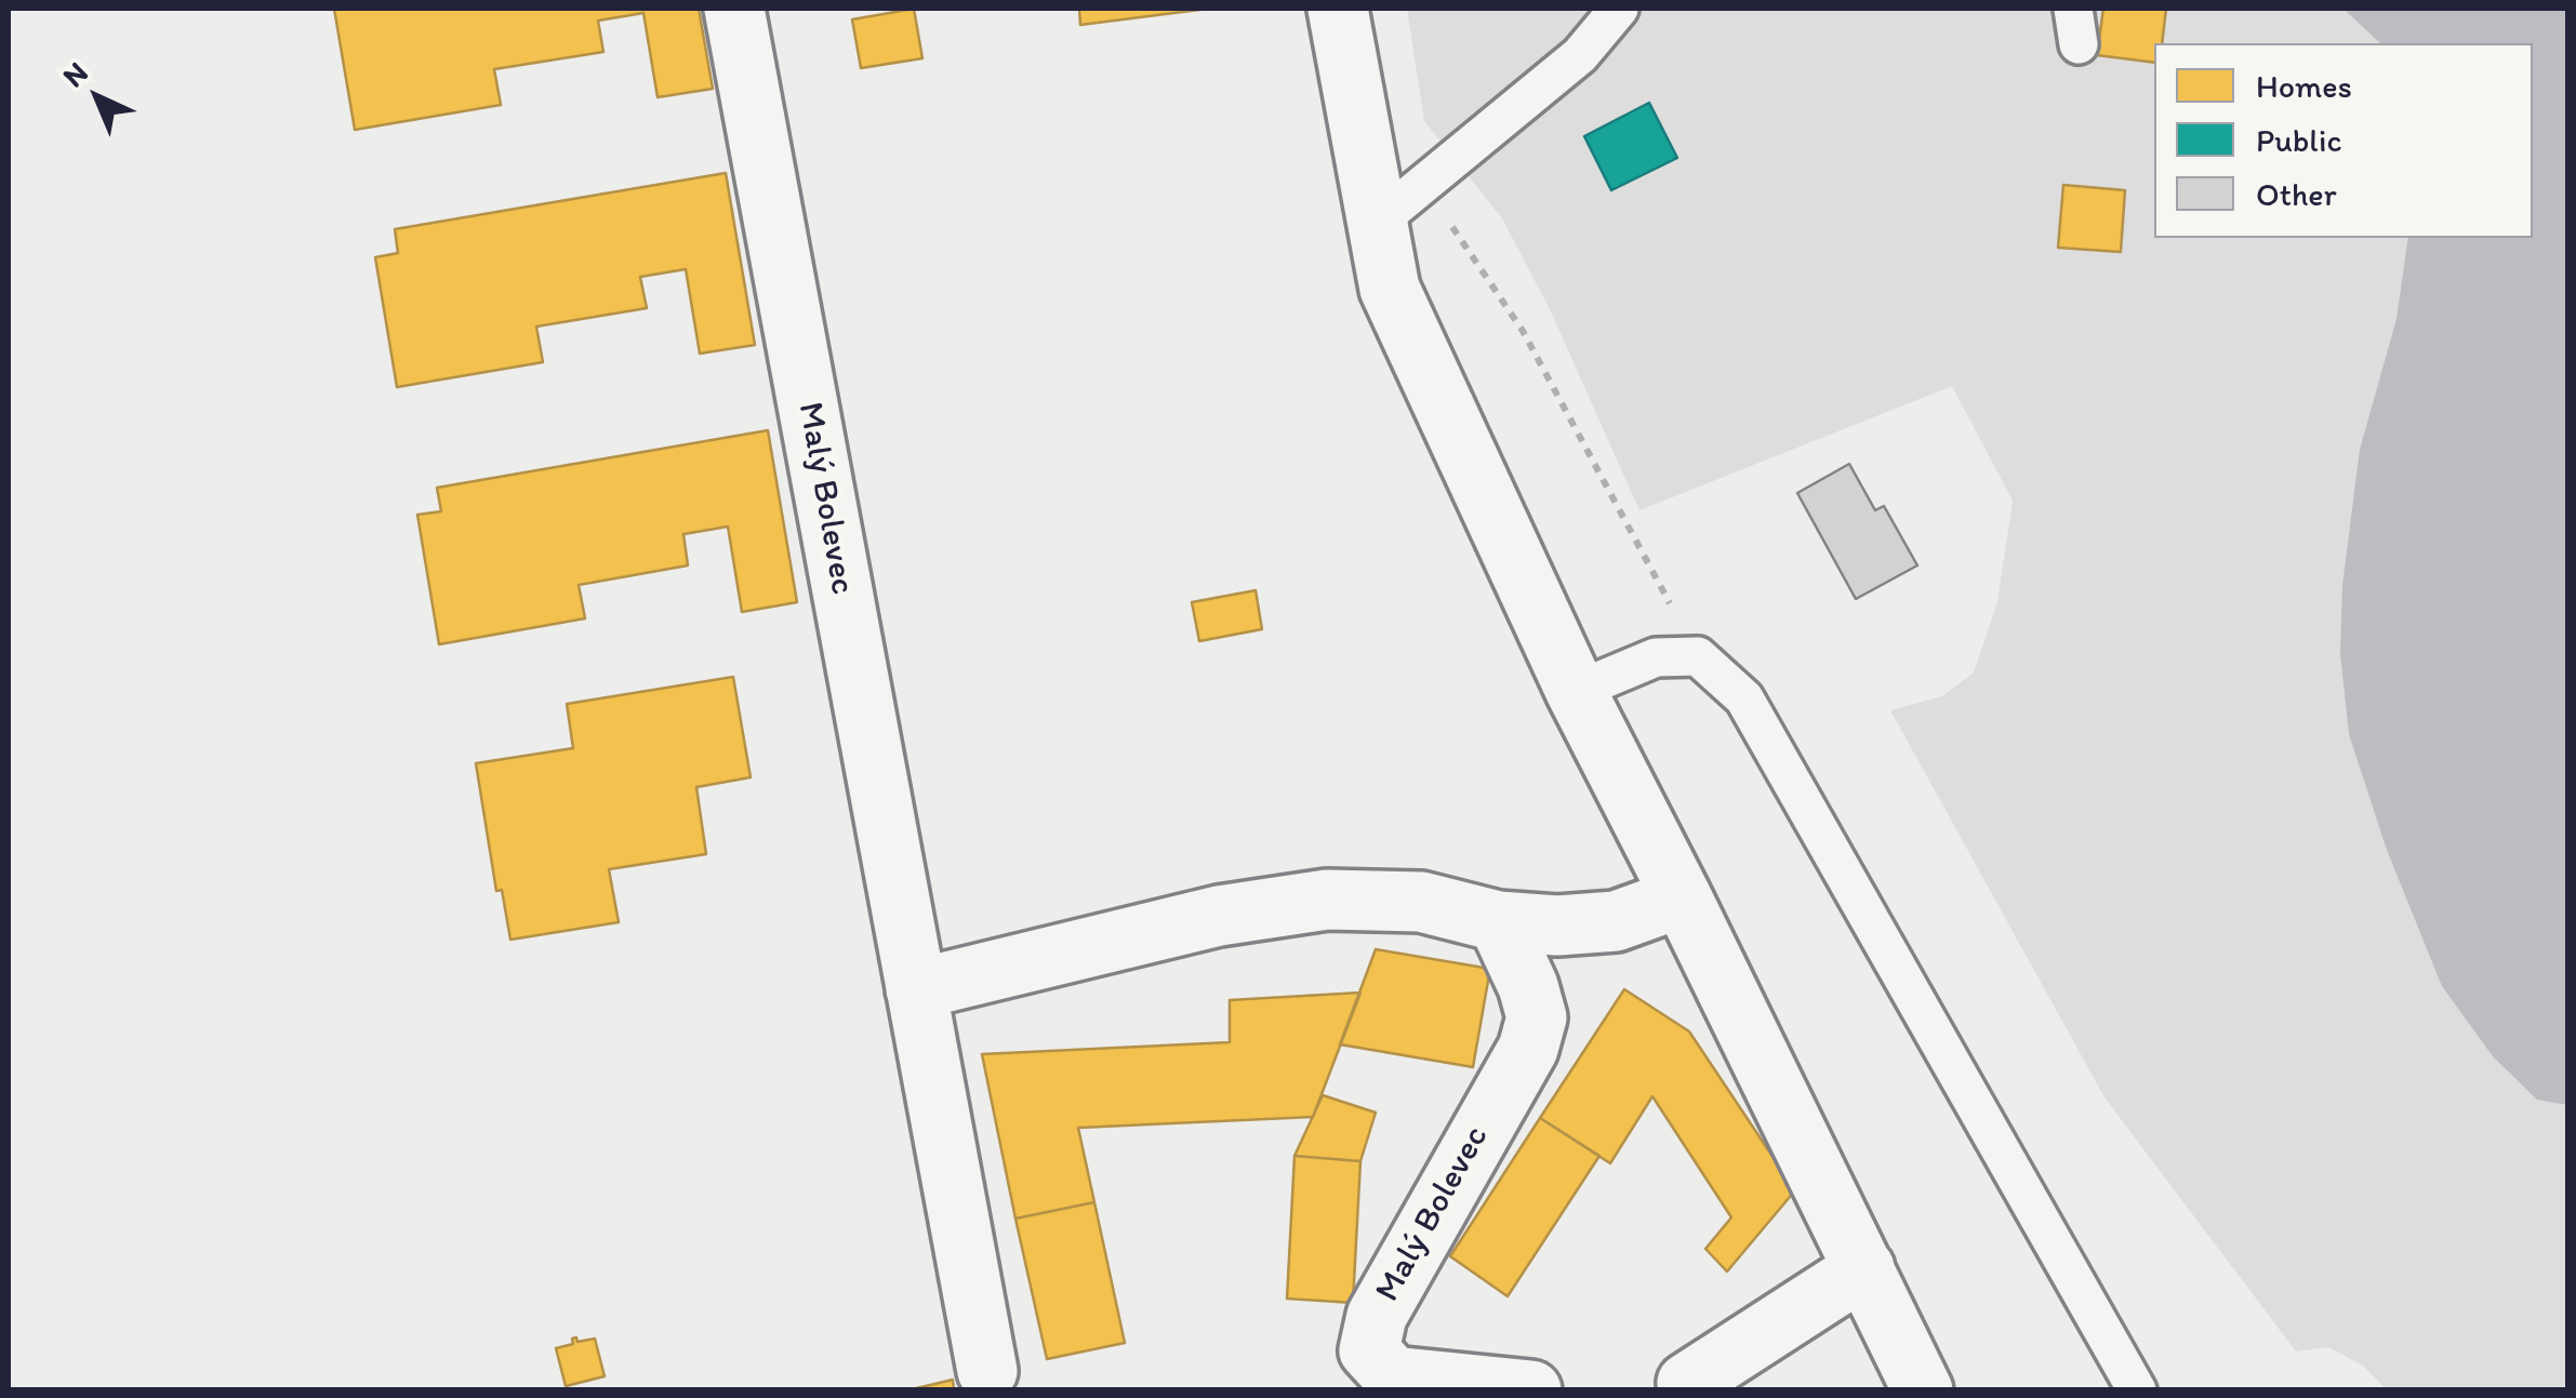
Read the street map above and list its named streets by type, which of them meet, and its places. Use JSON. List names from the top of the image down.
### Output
{
  "streets": {
    "street": ["Malý Bolevec"]
  },
  "legend": ["Homes", "Public", "Other"],
  "north": "top left"
}
